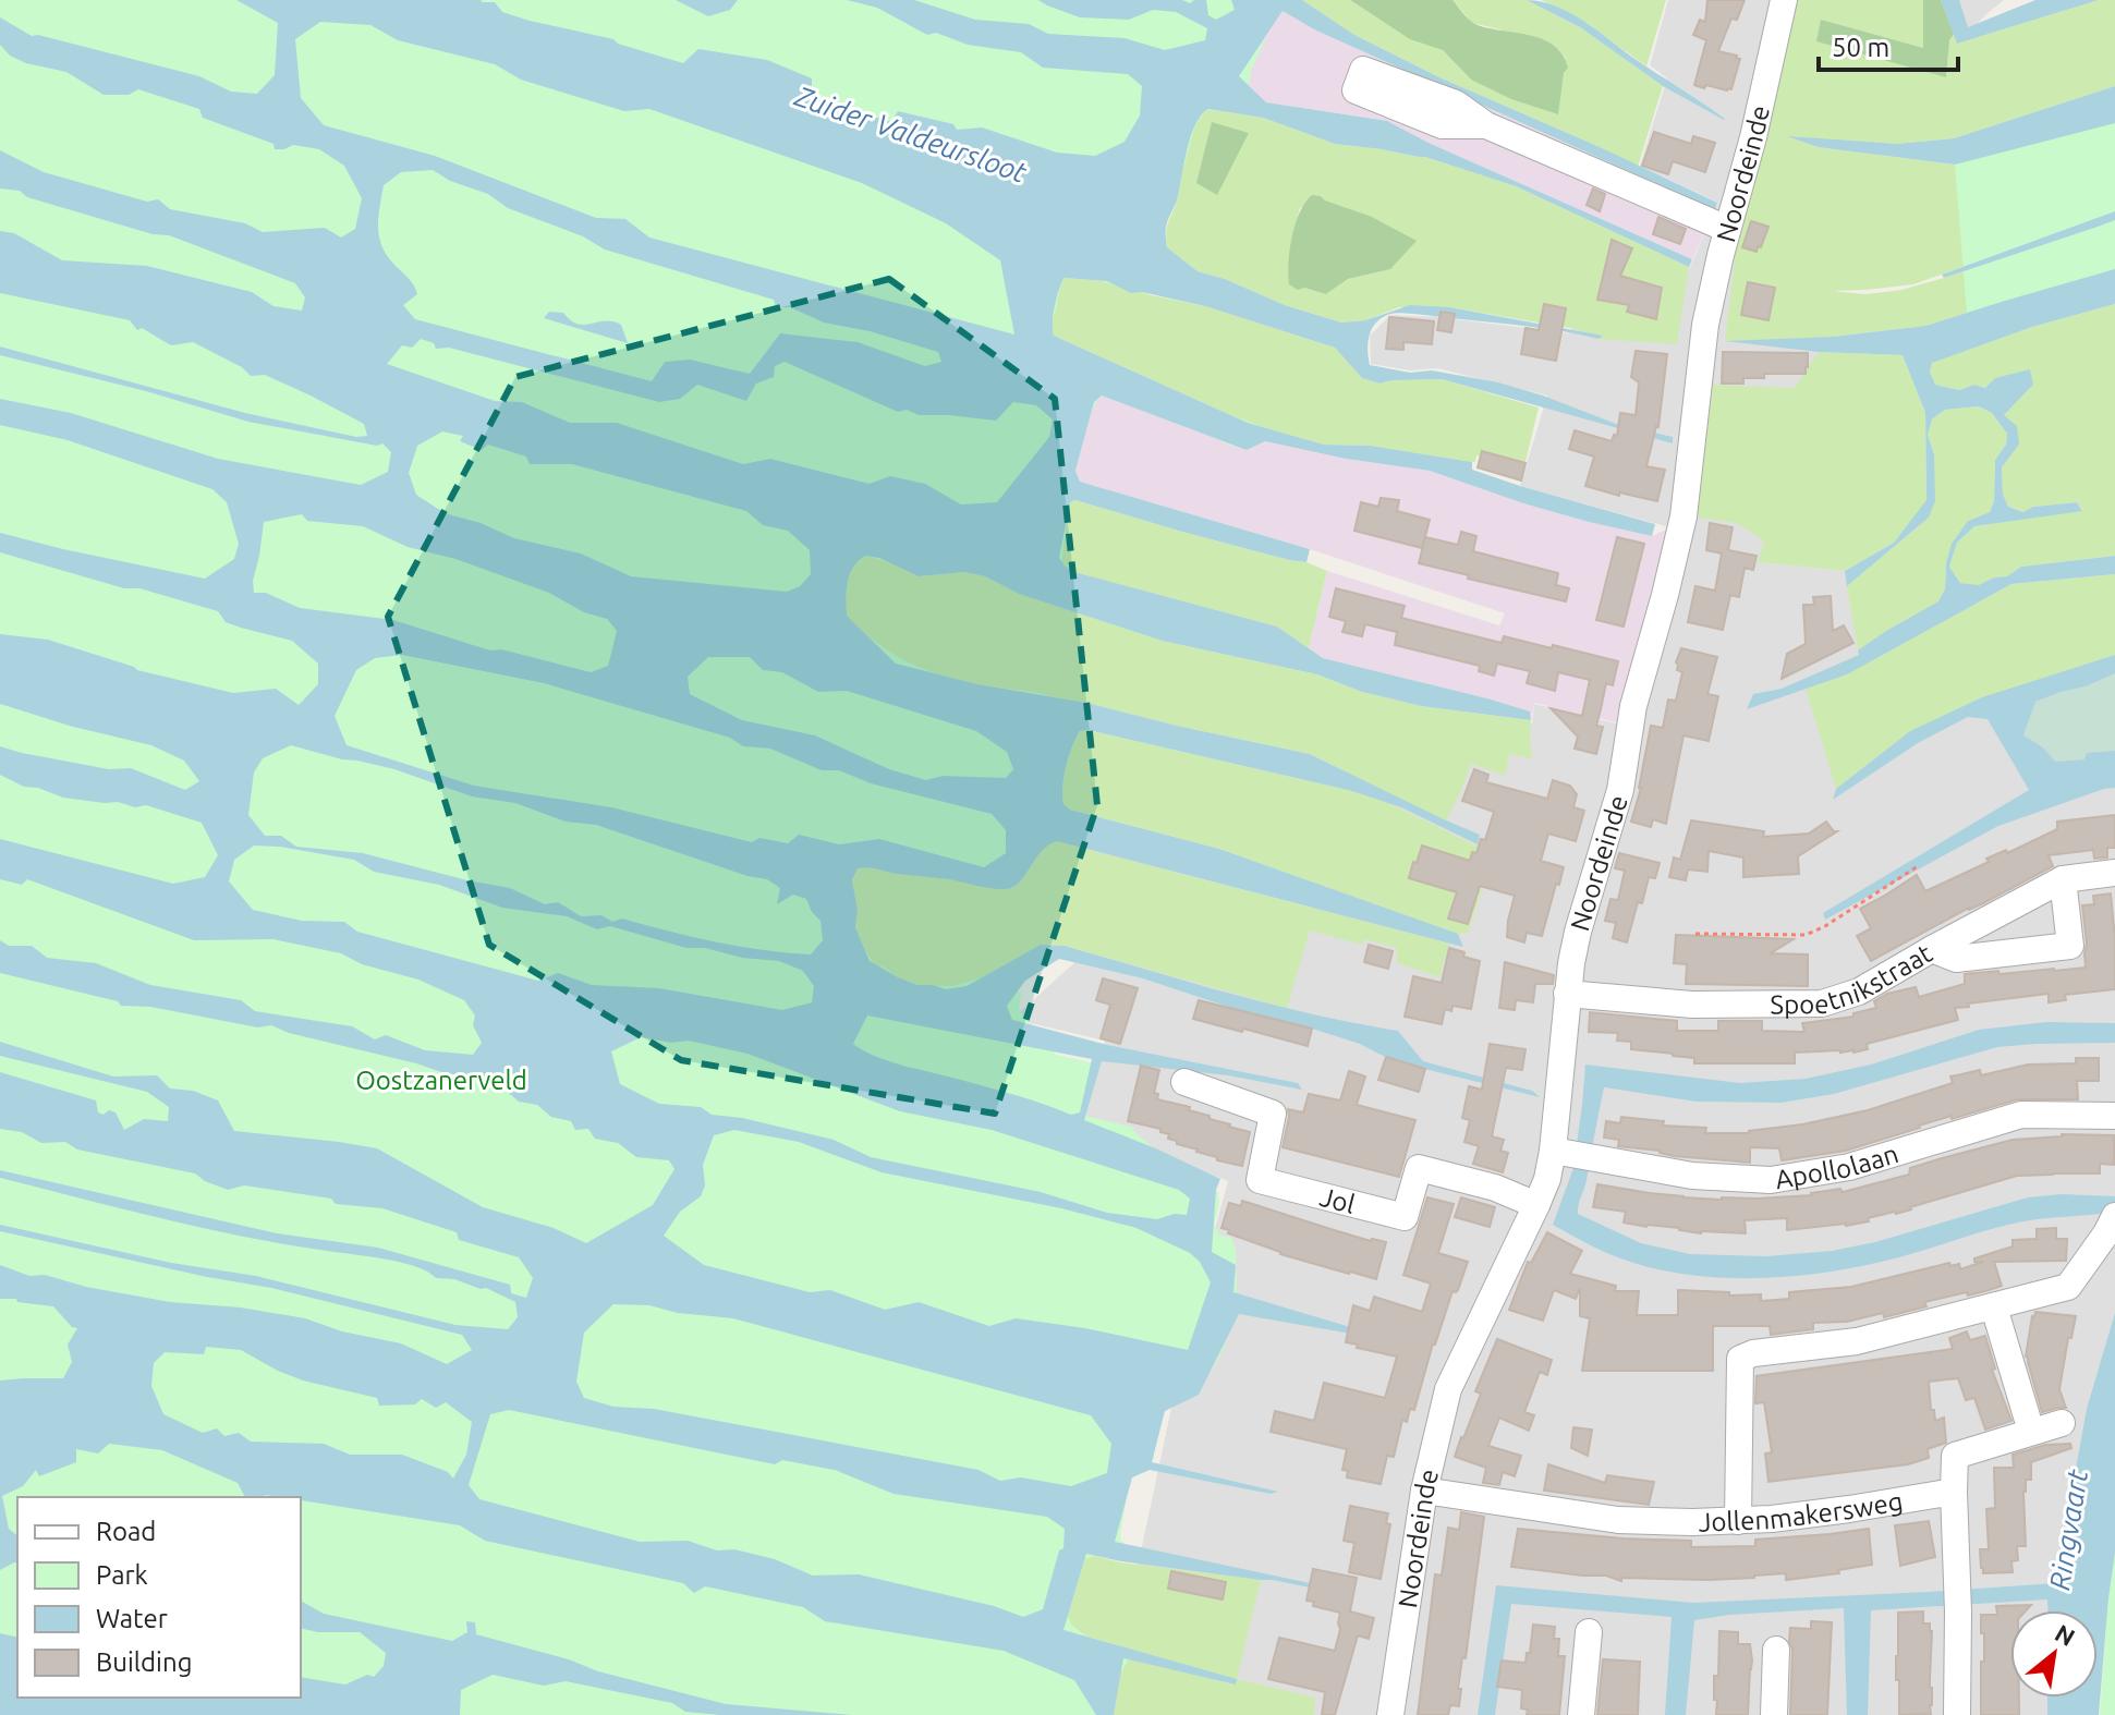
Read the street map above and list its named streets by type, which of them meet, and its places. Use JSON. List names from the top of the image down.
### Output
{
  "streets": {
    "street": [
      "Noordeinde",
      "Spoetnikstraat",
      "Apollolaan",
      "Jol",
      "Jollenmakersweg"
    ]
  },
  "crossings": [
    ["Noordeinde", "Spoetnikstraat"],
    ["Noordeinde", "Apollolaan"],
    ["Noordeinde", "Jol"],
    ["Noordeinde", "Jollenmakersweg"]
  ],
  "water": ["Zuider Valdeursloot", "Ringvaart"],
  "parks": ["Oostzanerveld"],
  "legend": [
    "Road",
    "Park",
    "Water",
    "Building"
  ],
  "scale_bar": "50 m",
  "north": "top right"
}
